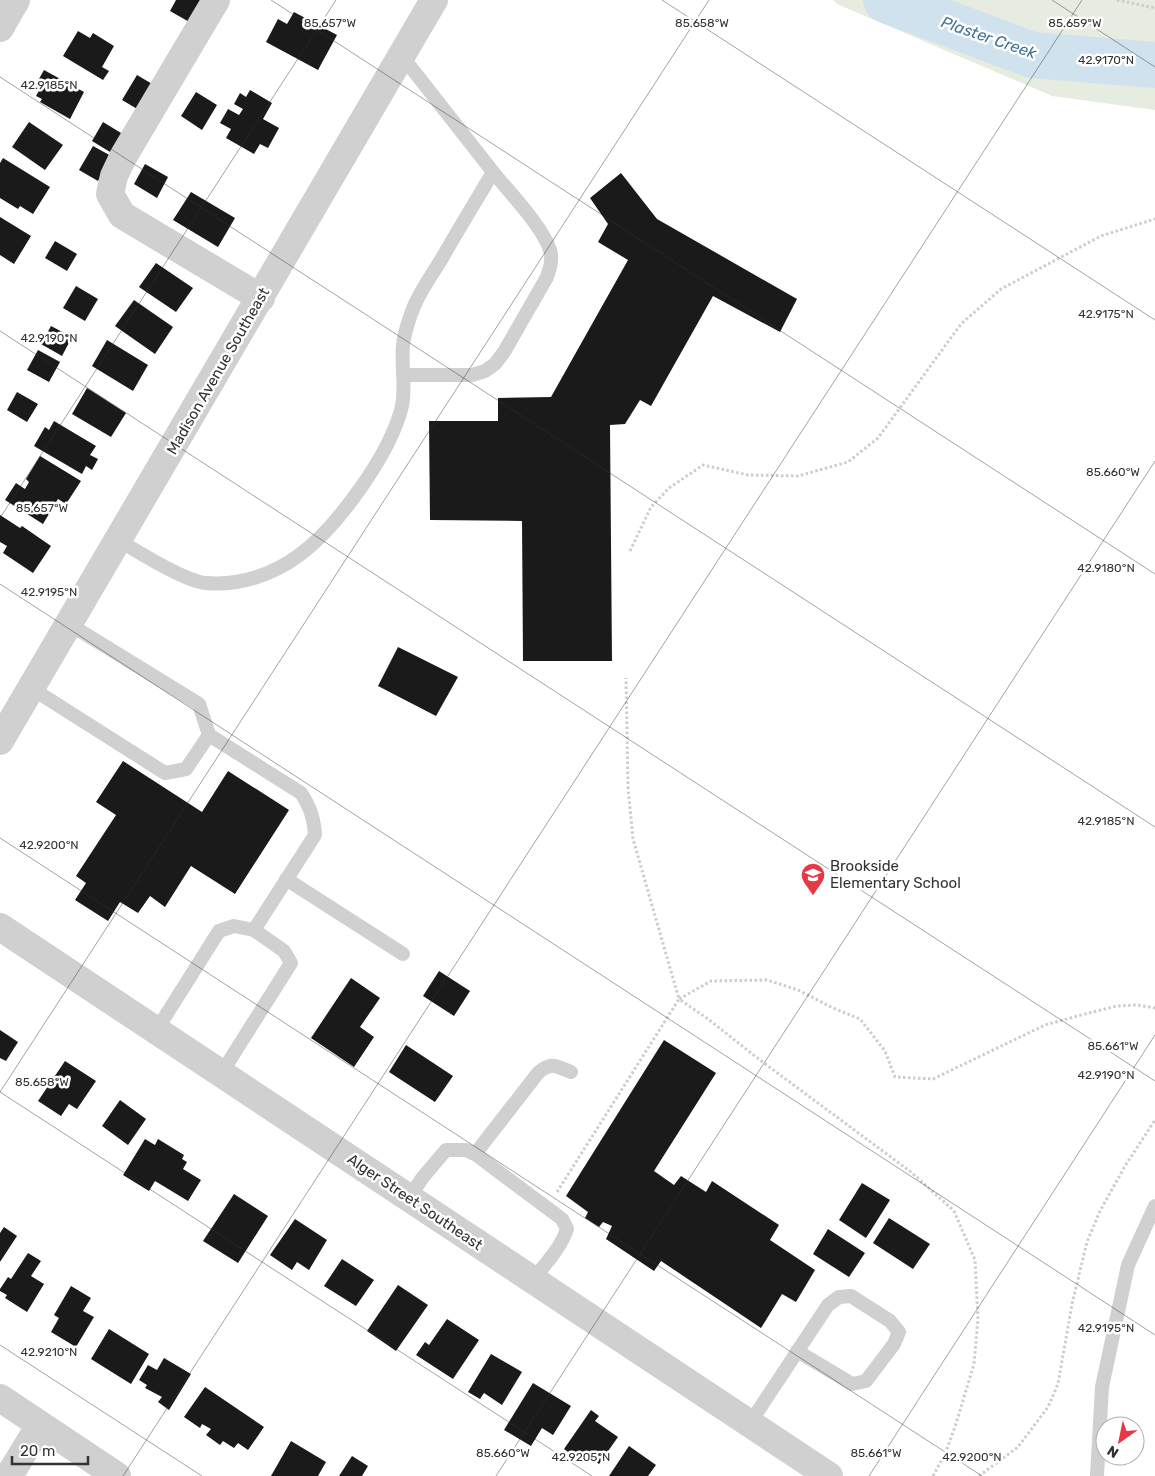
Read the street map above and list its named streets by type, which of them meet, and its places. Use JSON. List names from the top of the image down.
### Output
{
  "streets": {
    "street": ["Madison Avenue Southeast", "Alger Street Southeast"]
  },
  "water": ["Plaster Creek"],
  "places": {
    "school or university": ["Brookside Elementary School"]
  },
  "scale_bar": "20 m",
  "north": "bottom left",
  "coordinates": [
    "85.659°W",
    "85.657°W",
    "85.658°W",
    "42.9170°N",
    "42.9185°N",
    "42.9175°N",
    "42.9190°N",
    "85.660°W",
    "42.9180°N",
    "42.9195°N",
    "42.9200°N",
    "85.661°W",
    "42.9210°N",
    "42.9205°N"
  ]
}
